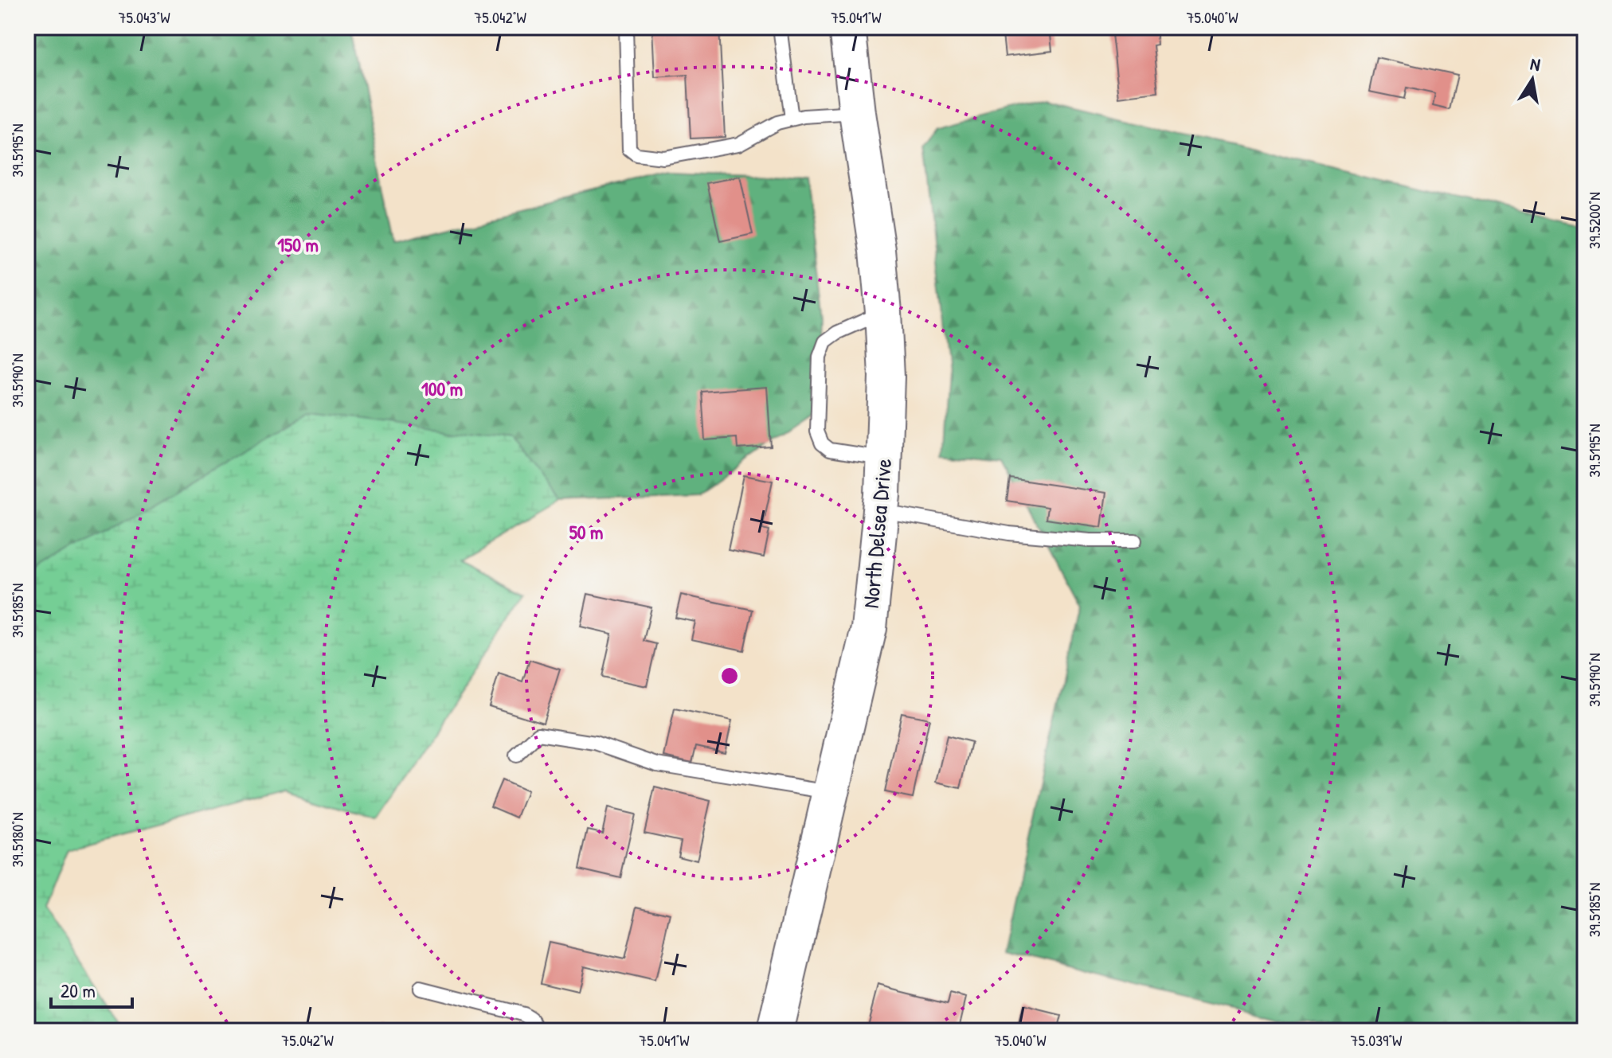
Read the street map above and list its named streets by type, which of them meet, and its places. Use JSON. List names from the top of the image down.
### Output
{
  "streets": {
    "main road": ["North Delsea Drive"]
  },
  "scale_bar": "20 m",
  "north": "top",
  "coordinates": [
    "75.043°W",
    "75.042°W",
    "75.041°W",
    "75.040°W",
    "39.5195°N",
    "39.5200°N",
    "39.5190°N",
    "39.5185°N",
    "39.5180°N",
    "75.039°W"
  ],
  "rings": ["150 m", "100 m", "50 m"]
}
